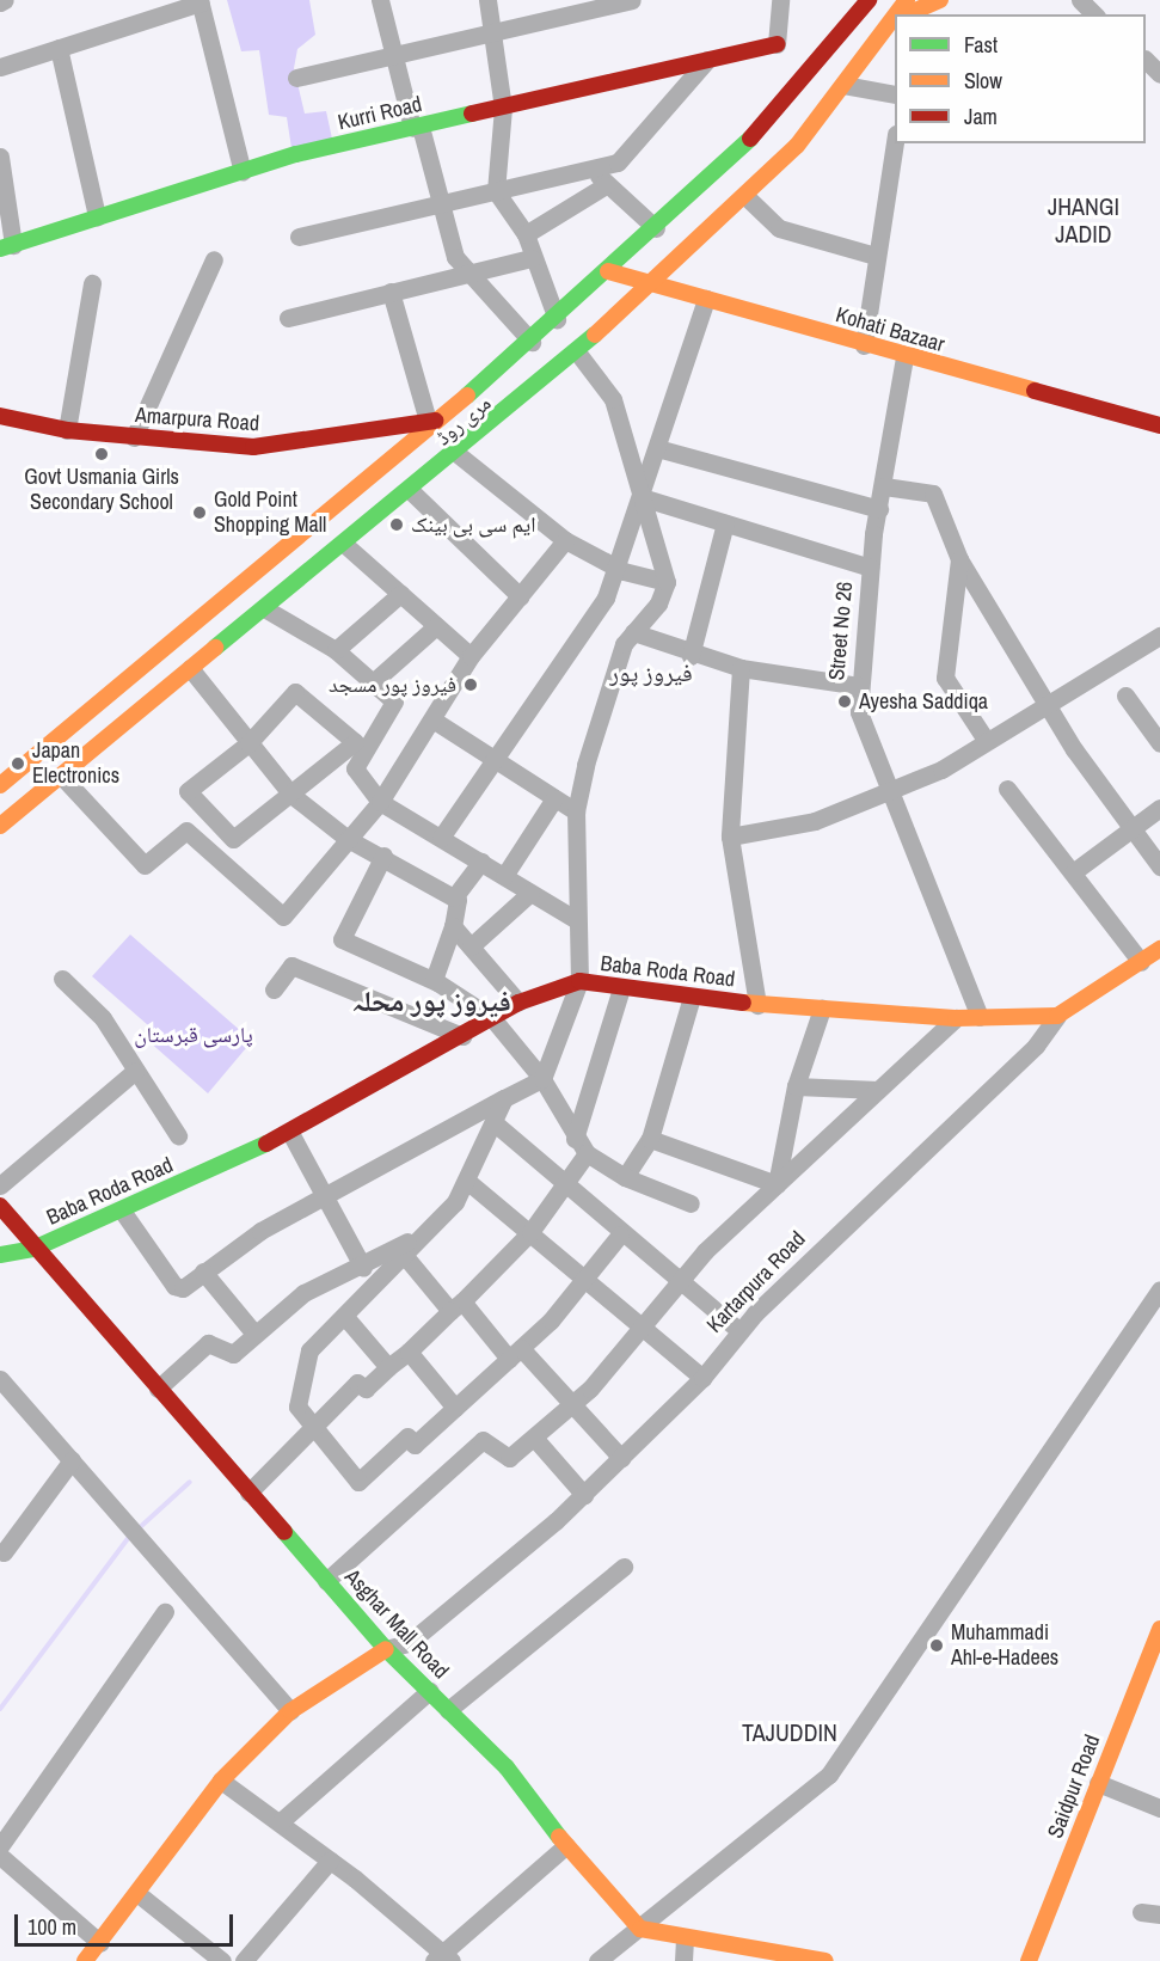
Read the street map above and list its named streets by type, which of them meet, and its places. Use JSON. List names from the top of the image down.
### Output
{
  "streets": {
    "street": [
      "Kurri Road",
      "Kohati Bazaar",
      "Amarpura Road",
      "مری روڈ",
      "Street No 26",
      "Baba Roda Road",
      "Kartarpura Road",
      "Asghar Mall Road",
      "Saidpur Road"
    ]
  },
  "crossings": [
    ["Kohati Bazaar", "مری روڈ"],
    ["Kohati Bazaar", "Street No 26"],
    ["Amarpura Road", "مری روڈ"],
    ["Street No 26", "Baba Roda Road"],
    ["Baba Roda Road", "Kartarpura Road"],
    ["Baba Roda Road", "Asghar Mall Road"],
    ["Kartarpura Road", "Asghar Mall Road"]
  ],
  "districts": [
    "JHANGI JADID",
    "فیروز پور",
    "فیروز پور محلہ",
    "TAJUDDIN"
  ],
  "parks": ["پارسی قبرستان"],
  "places": [
    "Govt Usmania Girls Secondary School",
    "Gold Point Shopping Mall",
    "ایم سی بی بینک",
    "فیروز پور مسجد",
    "Ayesha Saddiqa",
    "Japan Electronics",
    "Muhammadi Ahl-e-Hadees"
  ],
  "legend": ["Fast", "Slow", "Jam"],
  "scale_bar": "100 m"
}
